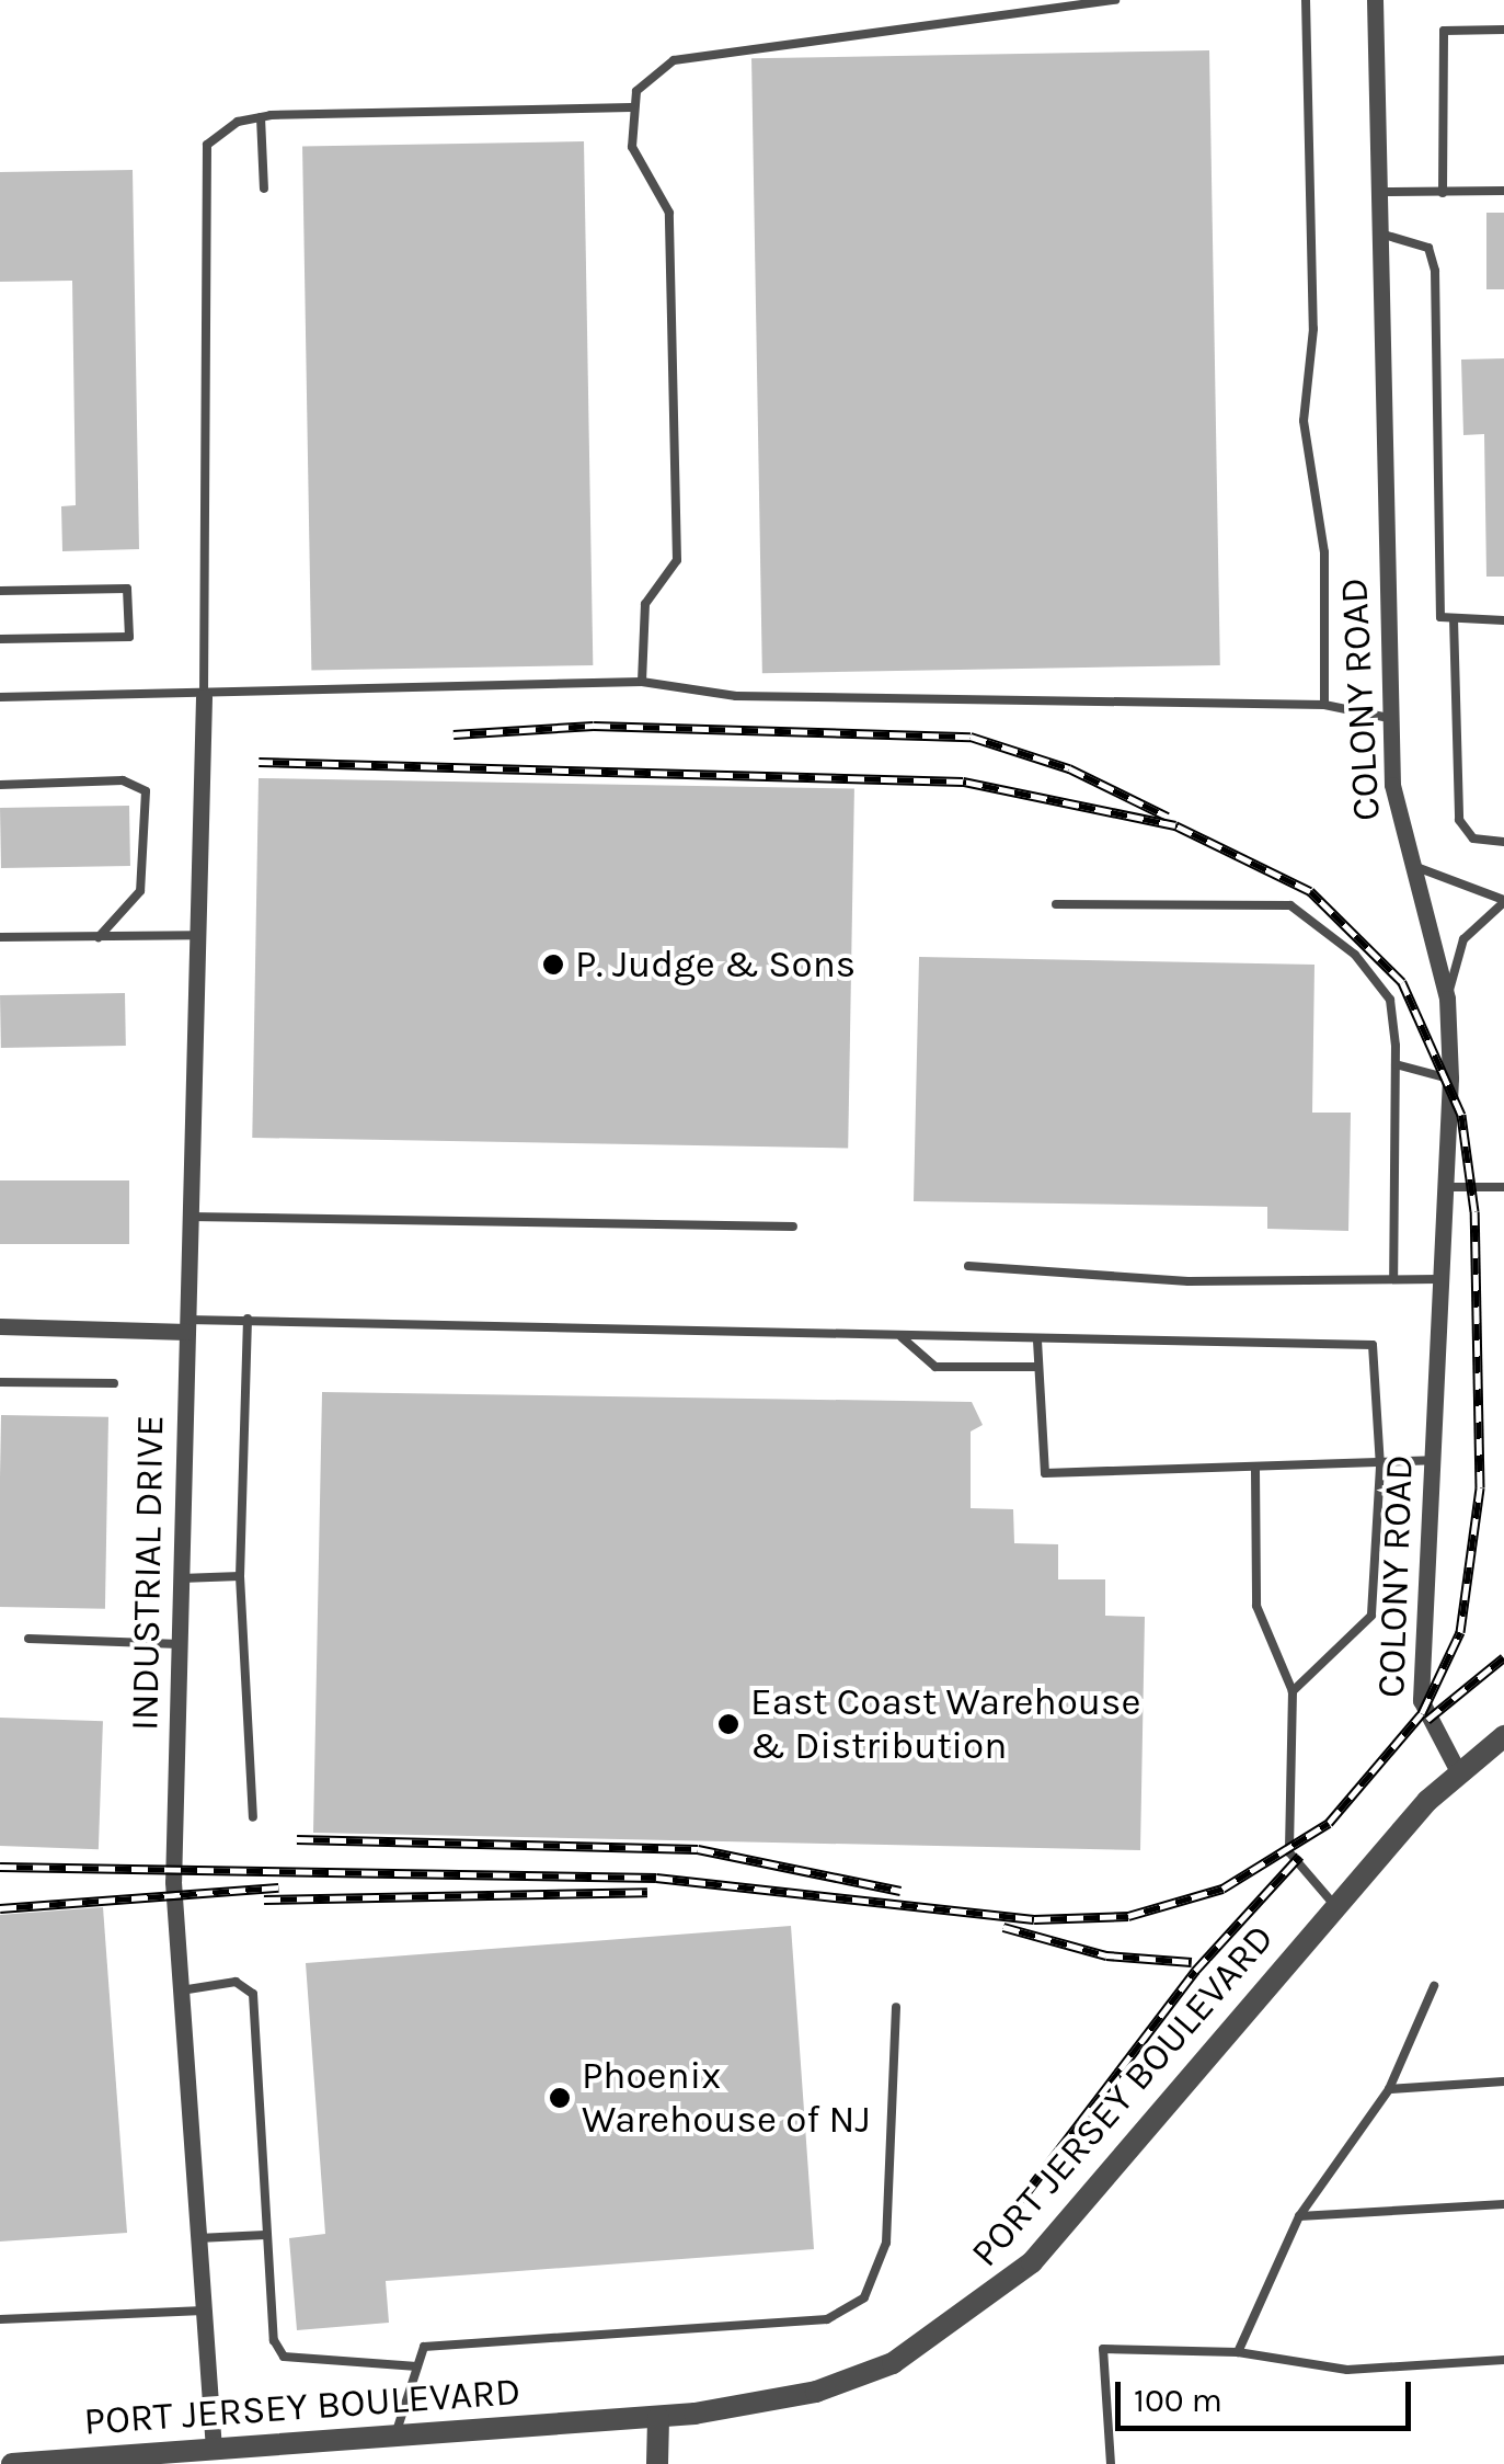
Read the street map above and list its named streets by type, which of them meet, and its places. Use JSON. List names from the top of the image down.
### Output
{
  "streets": {
    "street": ["COLONY ROAD", "INDUSTRIAL DRIVE", "PORT JERSEY BOULEVARD"]
  },
  "crossings": [
    ["COLONY ROAD", "PORT JERSEY BOULEVARD"],
    ["INDUSTRIAL DRIVE", "PORT JERSEY BOULEVARD"]
  ],
  "places": ["P. Judge & Sons", "East Coast Warehouse & Distribution", "Phoenix Warehouse of NJ"],
  "scale_bar": "100 m"
}
